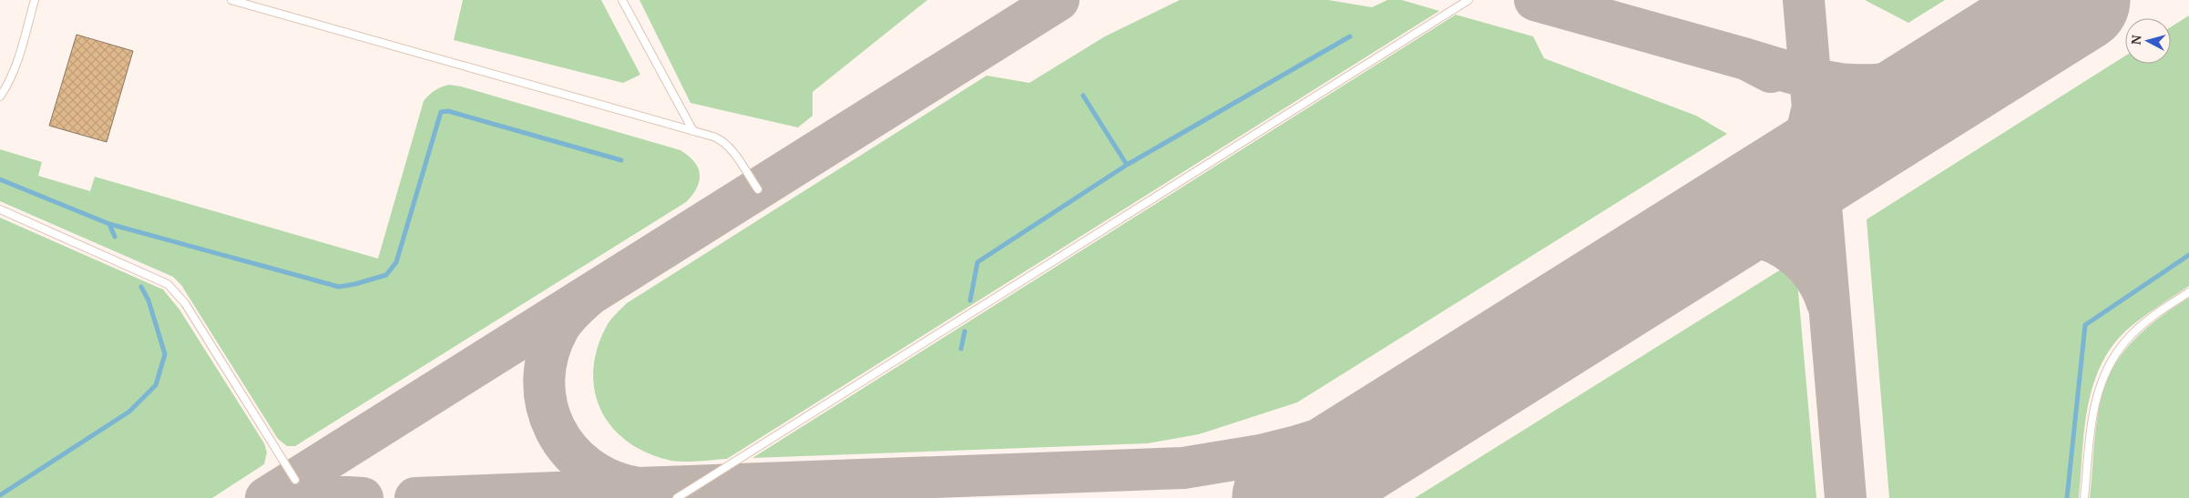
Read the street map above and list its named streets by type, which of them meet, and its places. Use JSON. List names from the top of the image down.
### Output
{
  "north": "left"
}
